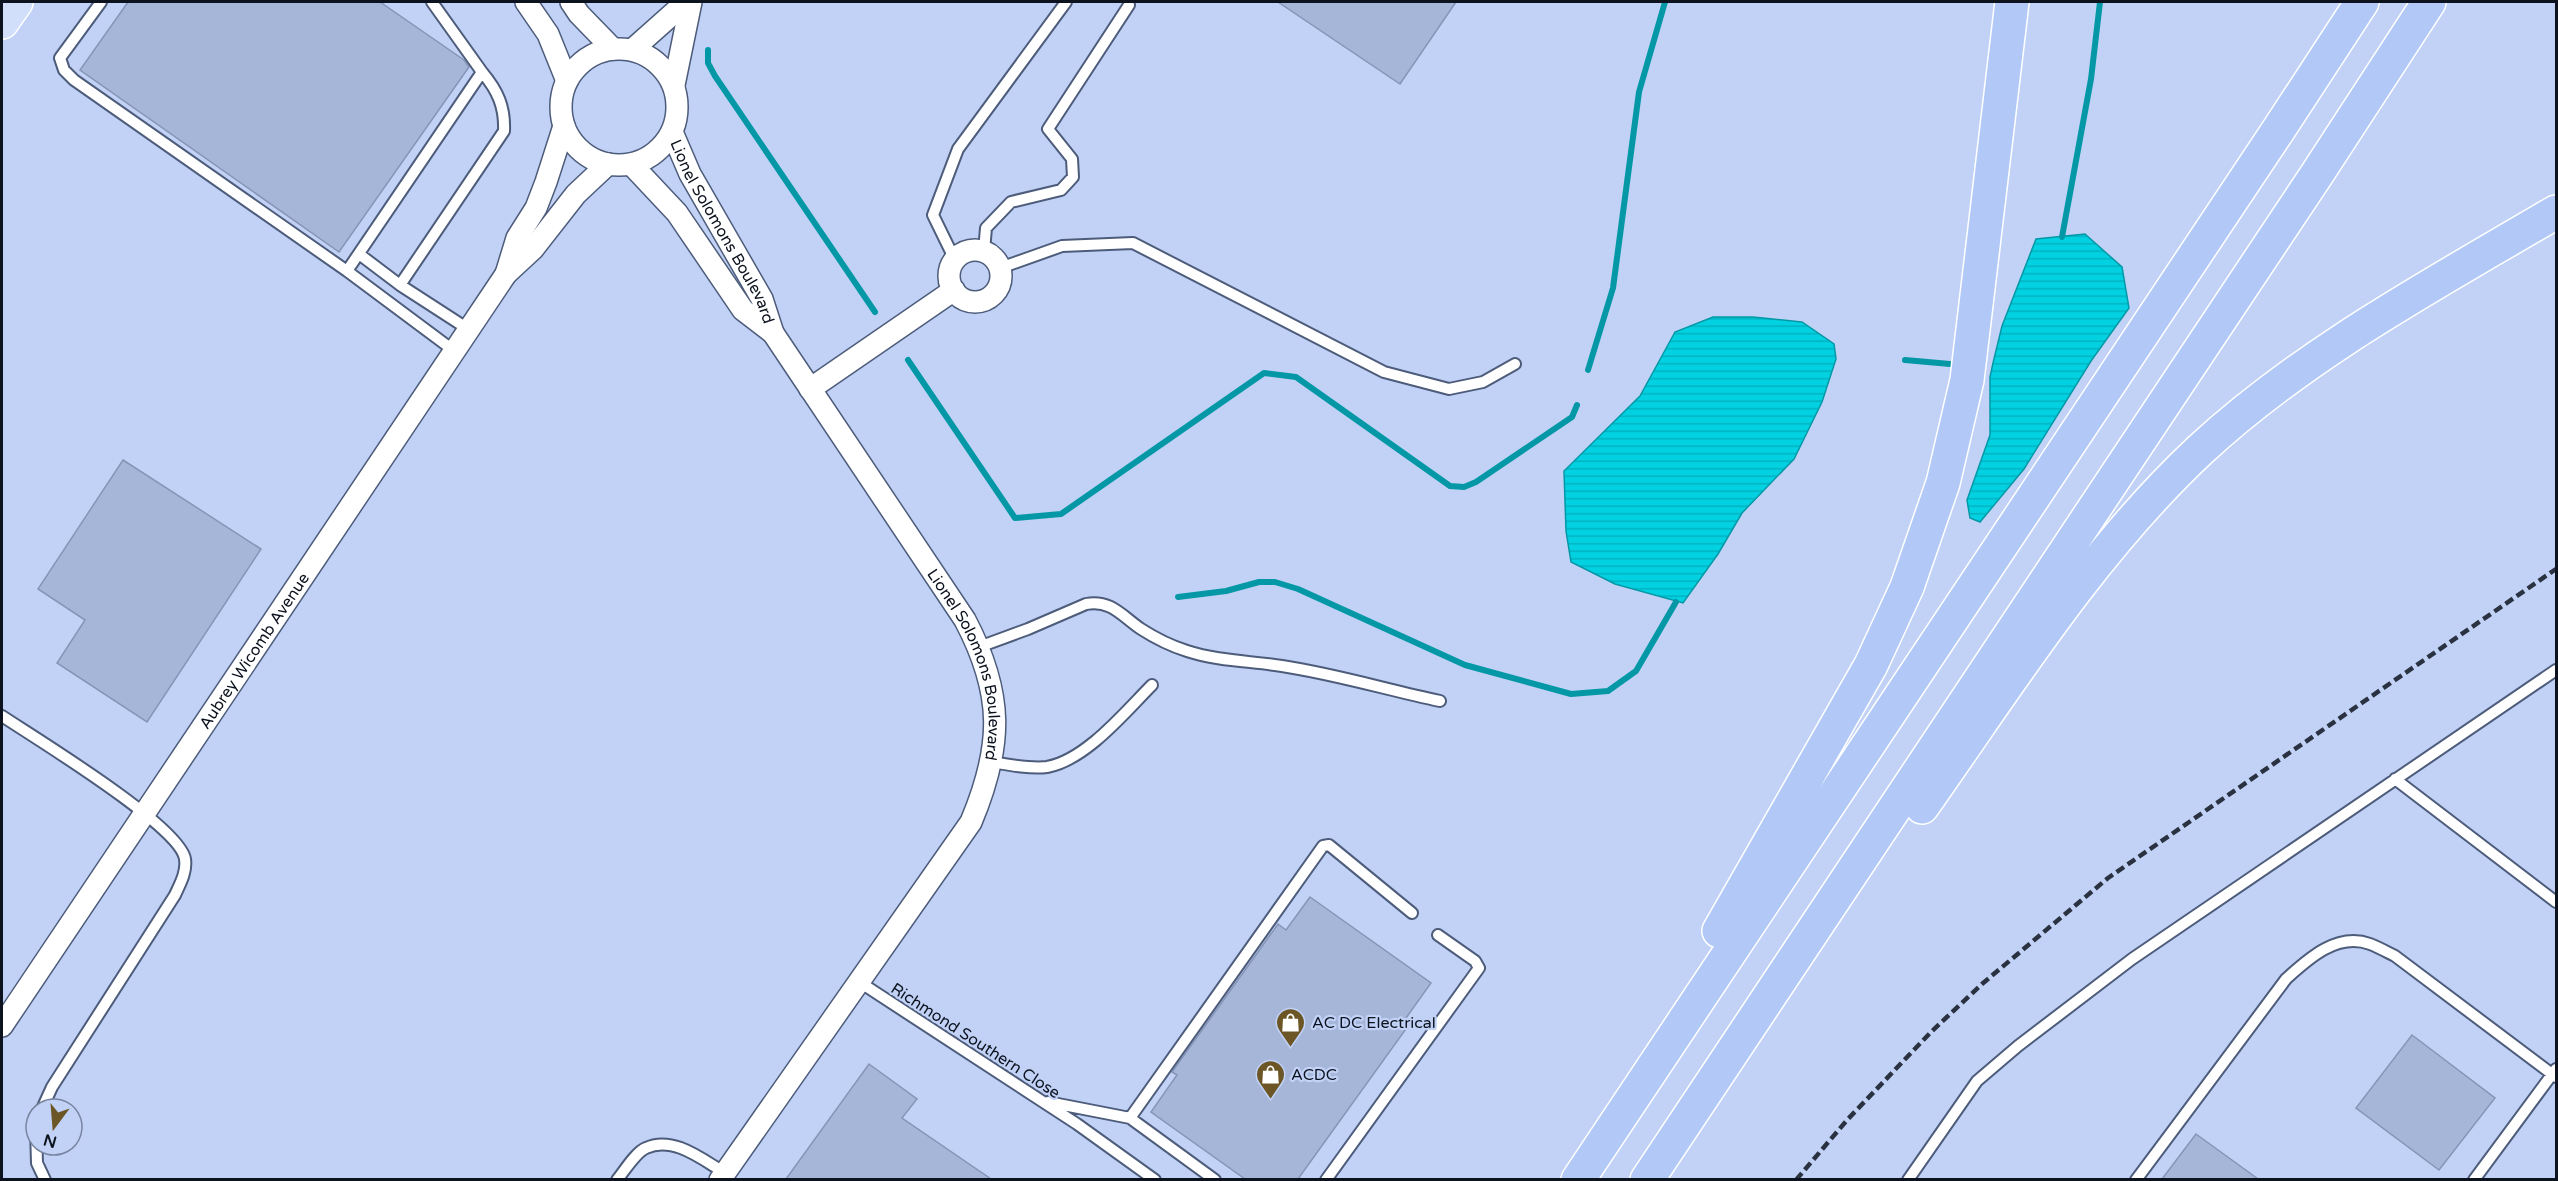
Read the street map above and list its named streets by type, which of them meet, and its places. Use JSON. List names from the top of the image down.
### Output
{
  "streets": {
    "street": ["Lionel Solomons Boulevard", "Aubrey Wicomb Avenue"],
    "lane": ["Richmond Southern Close"]
  },
  "crossings": [
    ["Lionel Solomons Boulevard", "Aubrey Wicomb Avenue"],
    ["Lionel Solomons Boulevard", "Richmond Southern Close"]
  ],
  "places": {
    "shop": ["AC DC Electrical", "ACDC"]
  },
  "north": "bottom"
}
